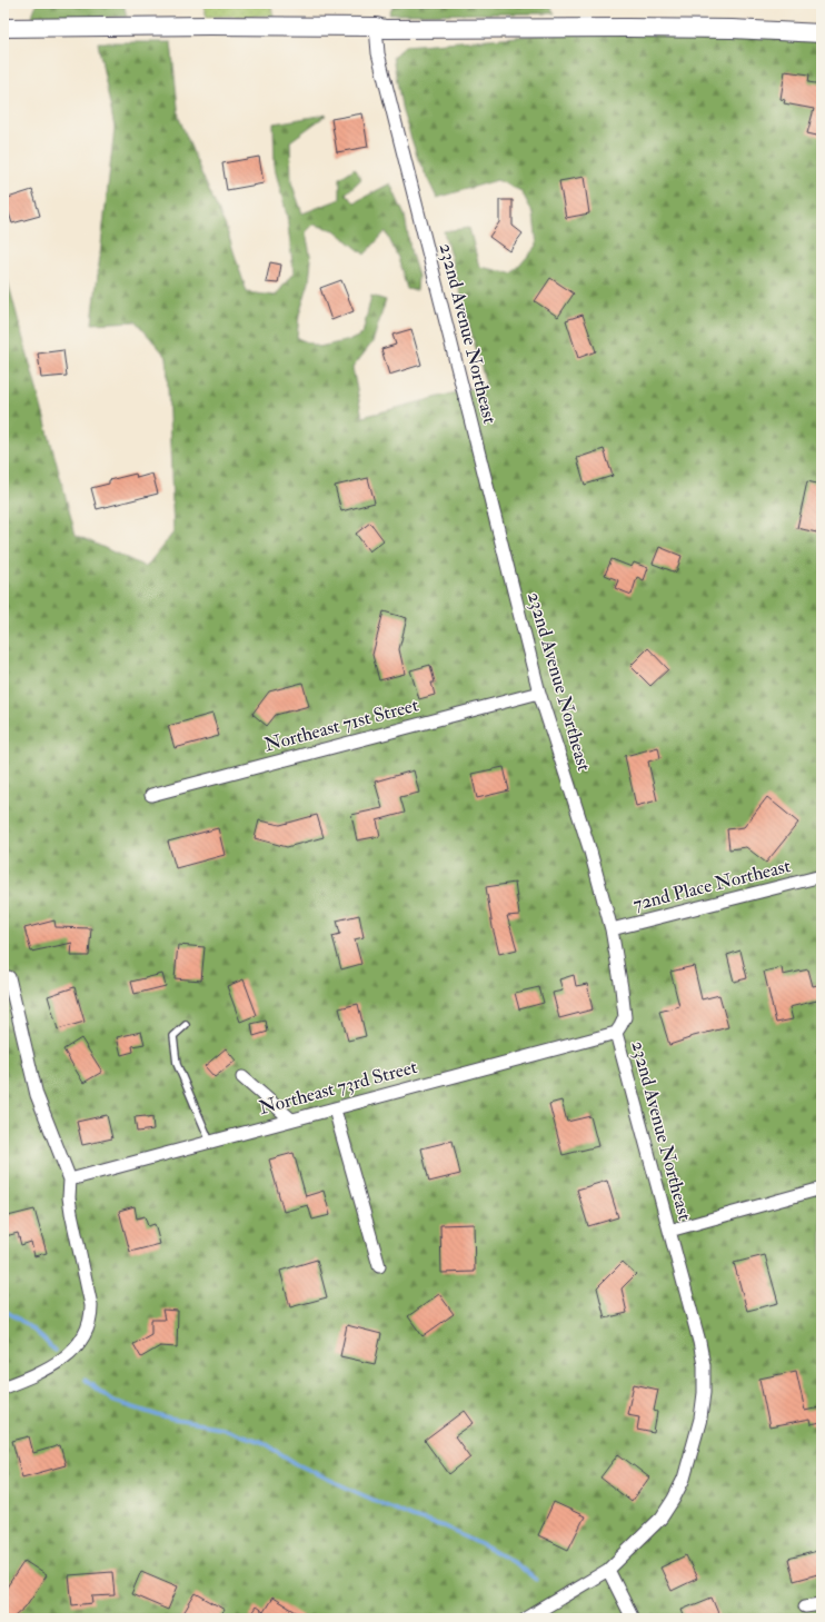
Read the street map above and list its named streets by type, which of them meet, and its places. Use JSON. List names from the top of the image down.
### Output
{
  "streets": {
    "street": [
      "232nd Avenue Northeast",
      "Northeast 71st Street",
      "72nd Place Northeast",
      "Northeast 73rd Street"
    ]
  },
  "crossings": [
    ["232nd Avenue Northeast", "Northeast 71st Street"],
    ["232nd Avenue Northeast", "72nd Place Northeast"],
    ["232nd Avenue Northeast", "Northeast 73rd Street"]
  ]
}
